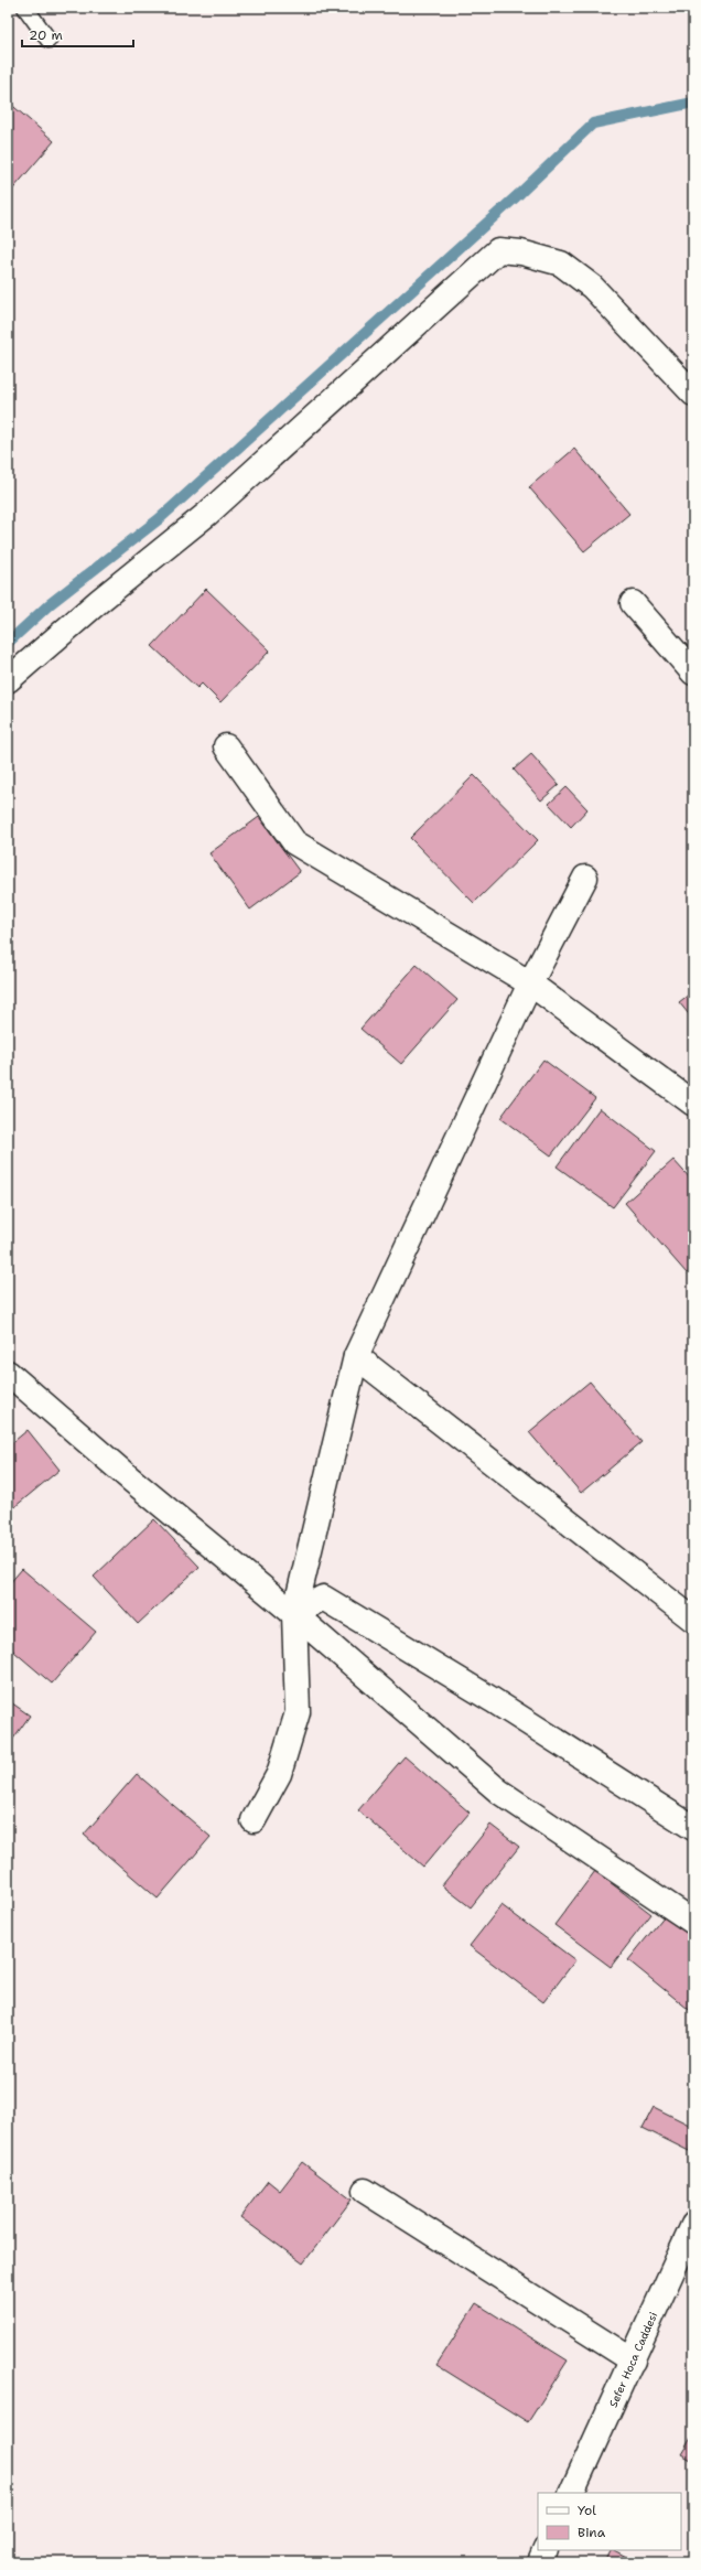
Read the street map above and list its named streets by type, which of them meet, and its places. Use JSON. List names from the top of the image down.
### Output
{
  "streets": {
    "street": ["Sefer Hoca Caddesi"]
  },
  "legend": ["Yol", "Bina"],
  "scale_bar": "20 m"
}
